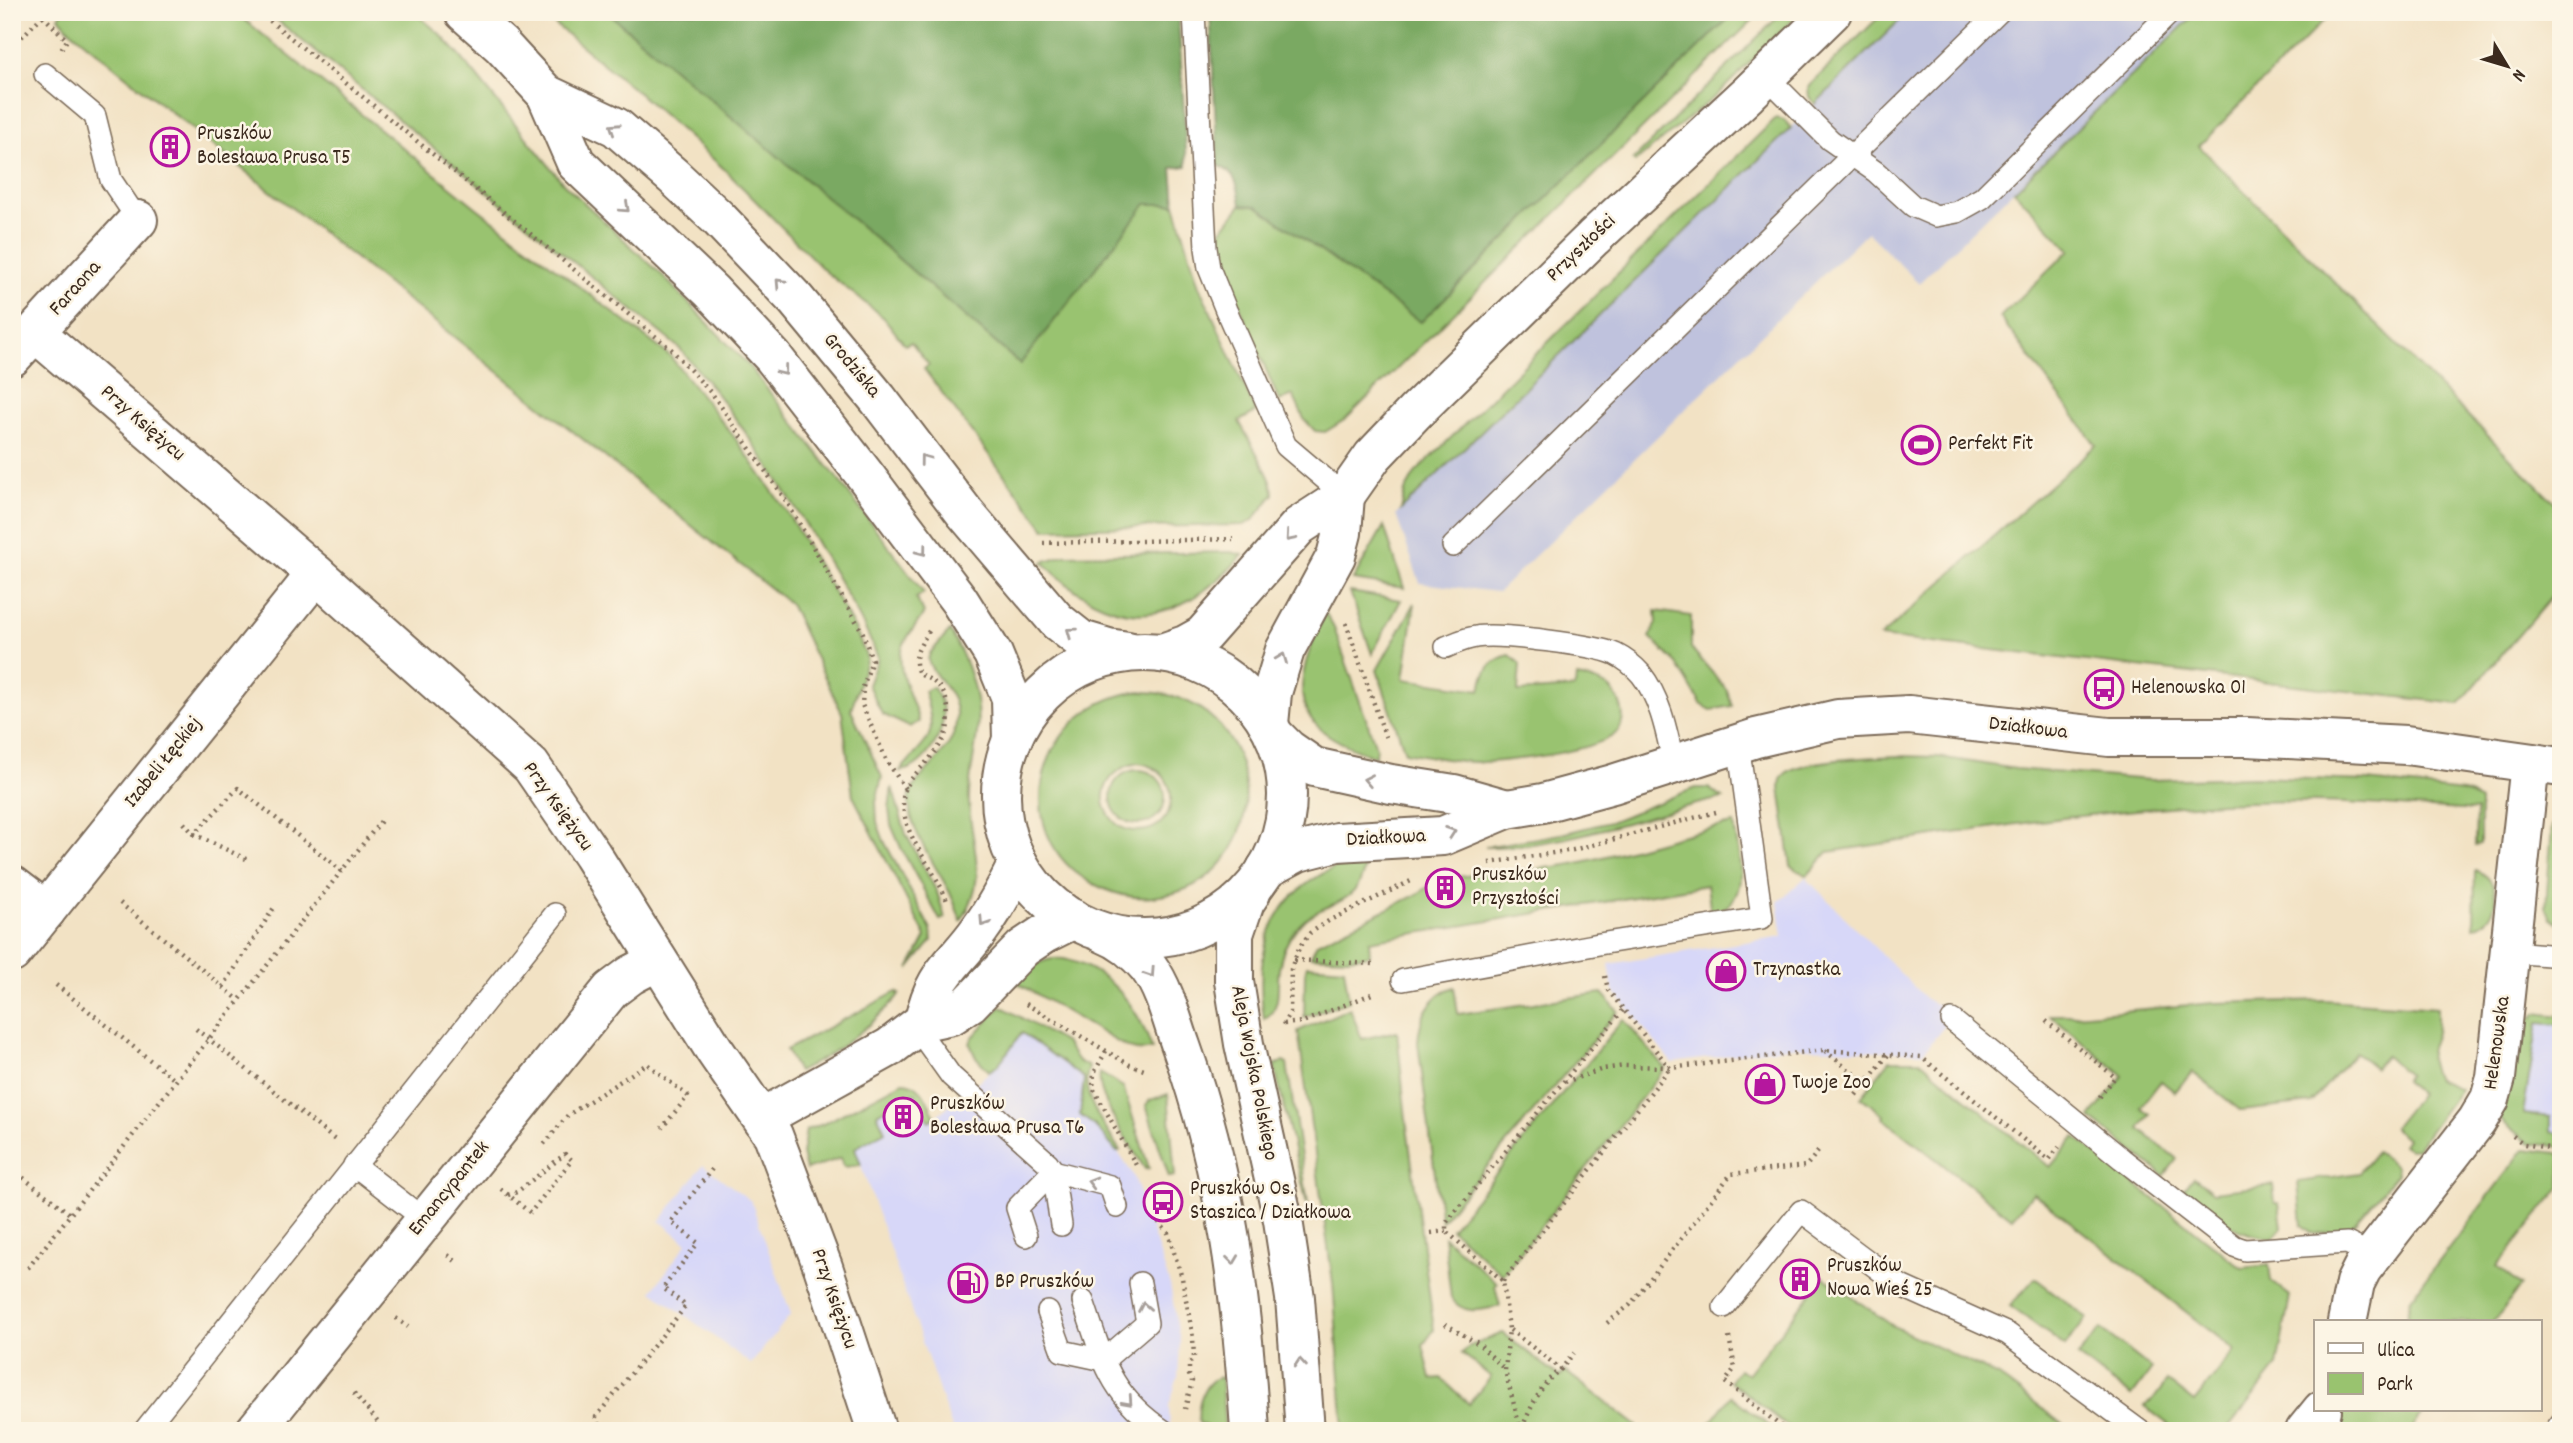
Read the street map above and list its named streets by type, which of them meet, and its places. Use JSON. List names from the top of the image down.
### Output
{
  "streets": {
    "street": [
      "Przyszłości",
      "Faraona",
      "Grodziska",
      "Przy Księżycu",
      "Działkowa",
      "Izabeli Łęckiej",
      "Helenowska",
      "Aleja Wojska Polskiego",
      "Emancypantek"
    ]
  },
  "crossings": [
    ["Przyszłości", "Grodziska"],
    ["Faraona", "Przy Księżycu"],
    ["Grodziska", "Działkowa"],
    ["Grodziska", "Aleja Wojska Polskiego"],
    ["Przy Księżycu", "Izabeli Łęckiej"],
    ["Przy Księżycu", "Emancypantek"],
    ["Działkowa", "Helenowska"],
    ["Działkowa", "Aleja Wojska Polskiego"]
  ],
  "places": {
    "building": [
      "Pruszków Bolesława Prusa T5",
      "Pruszków Przyszłości",
      "Pruszków Bolesława Prusa T6",
      "Pruszków Nowa Wieś 25"
    ],
    "sports": ["Perfekt Fit"],
    "bus stop": ["Helenowska 01", "Pruszków Os. Staszica / Działkowa"],
    "shop": ["Trzynastka", "Twoje Zoo"],
    "fuel station": ["BP Pruszków"]
  },
  "legend": ["Ulica", "Park"],
  "north": "bottom right"
}
